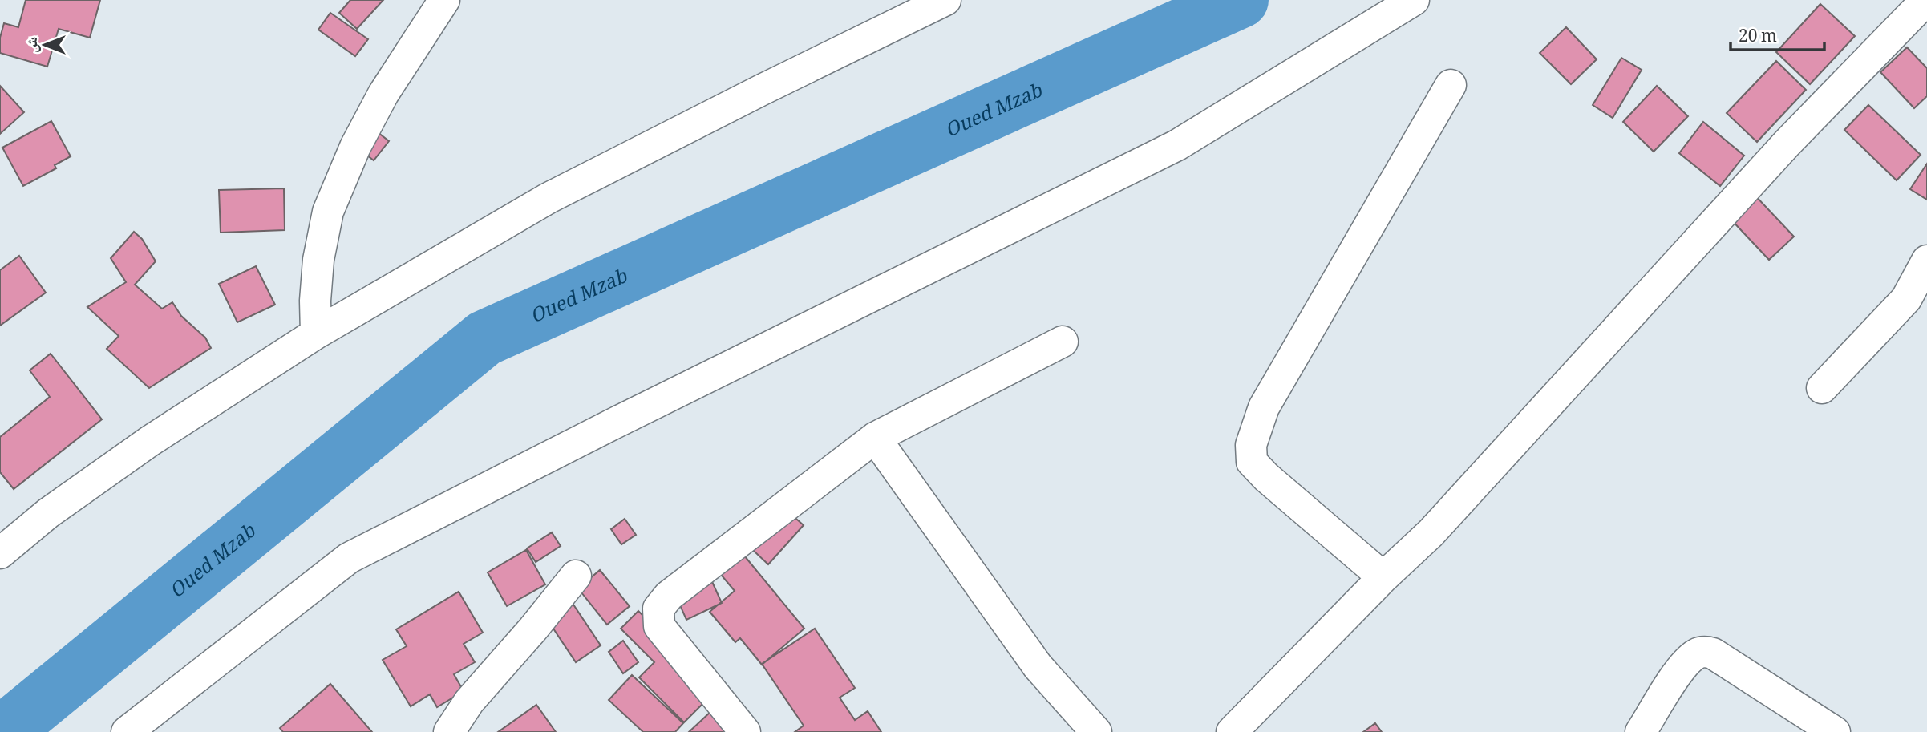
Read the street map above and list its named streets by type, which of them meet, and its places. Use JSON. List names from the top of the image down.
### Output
{
  "water": ["Oued Mzab"],
  "scale_bar": "20 m",
  "north": "left"
}
